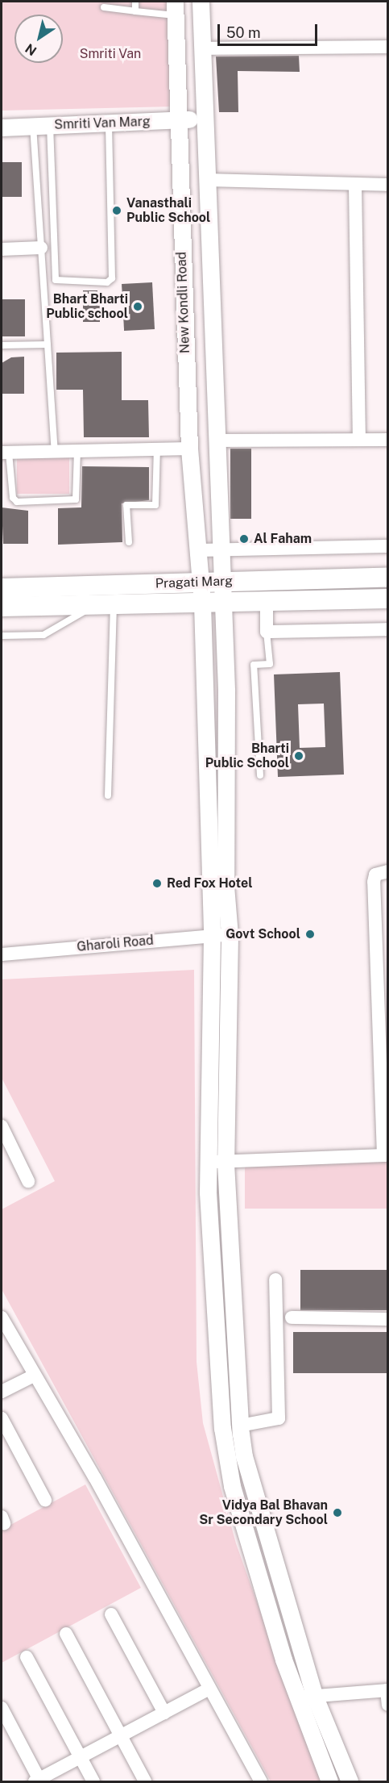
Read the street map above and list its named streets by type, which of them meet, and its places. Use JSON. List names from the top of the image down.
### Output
{
  "streets": {
    "main road": ["Pragati Marg"],
    "street": ["Smriti Van Marg", "New Kondli Road", "Gharoli Road"]
  },
  "crossings": [
    ["Smriti Van Marg", "New Kondli Road"],
    ["New Kondli Road", "Pragati Marg"],
    ["New Kondli Road", "Gharoli Road"]
  ],
  "parks": ["Smriti Van"],
  "places": [
    "Vanasthali Public School",
    "Bhart Bharti Public school",
    "Al Faham",
    "Bharti Public School",
    "Red Fox Hotel",
    "Govt School",
    "Vidya Bal Bhavan Sr Secondary School"
  ],
  "scale_bar": "50 m",
  "north": "bottom left"
}
